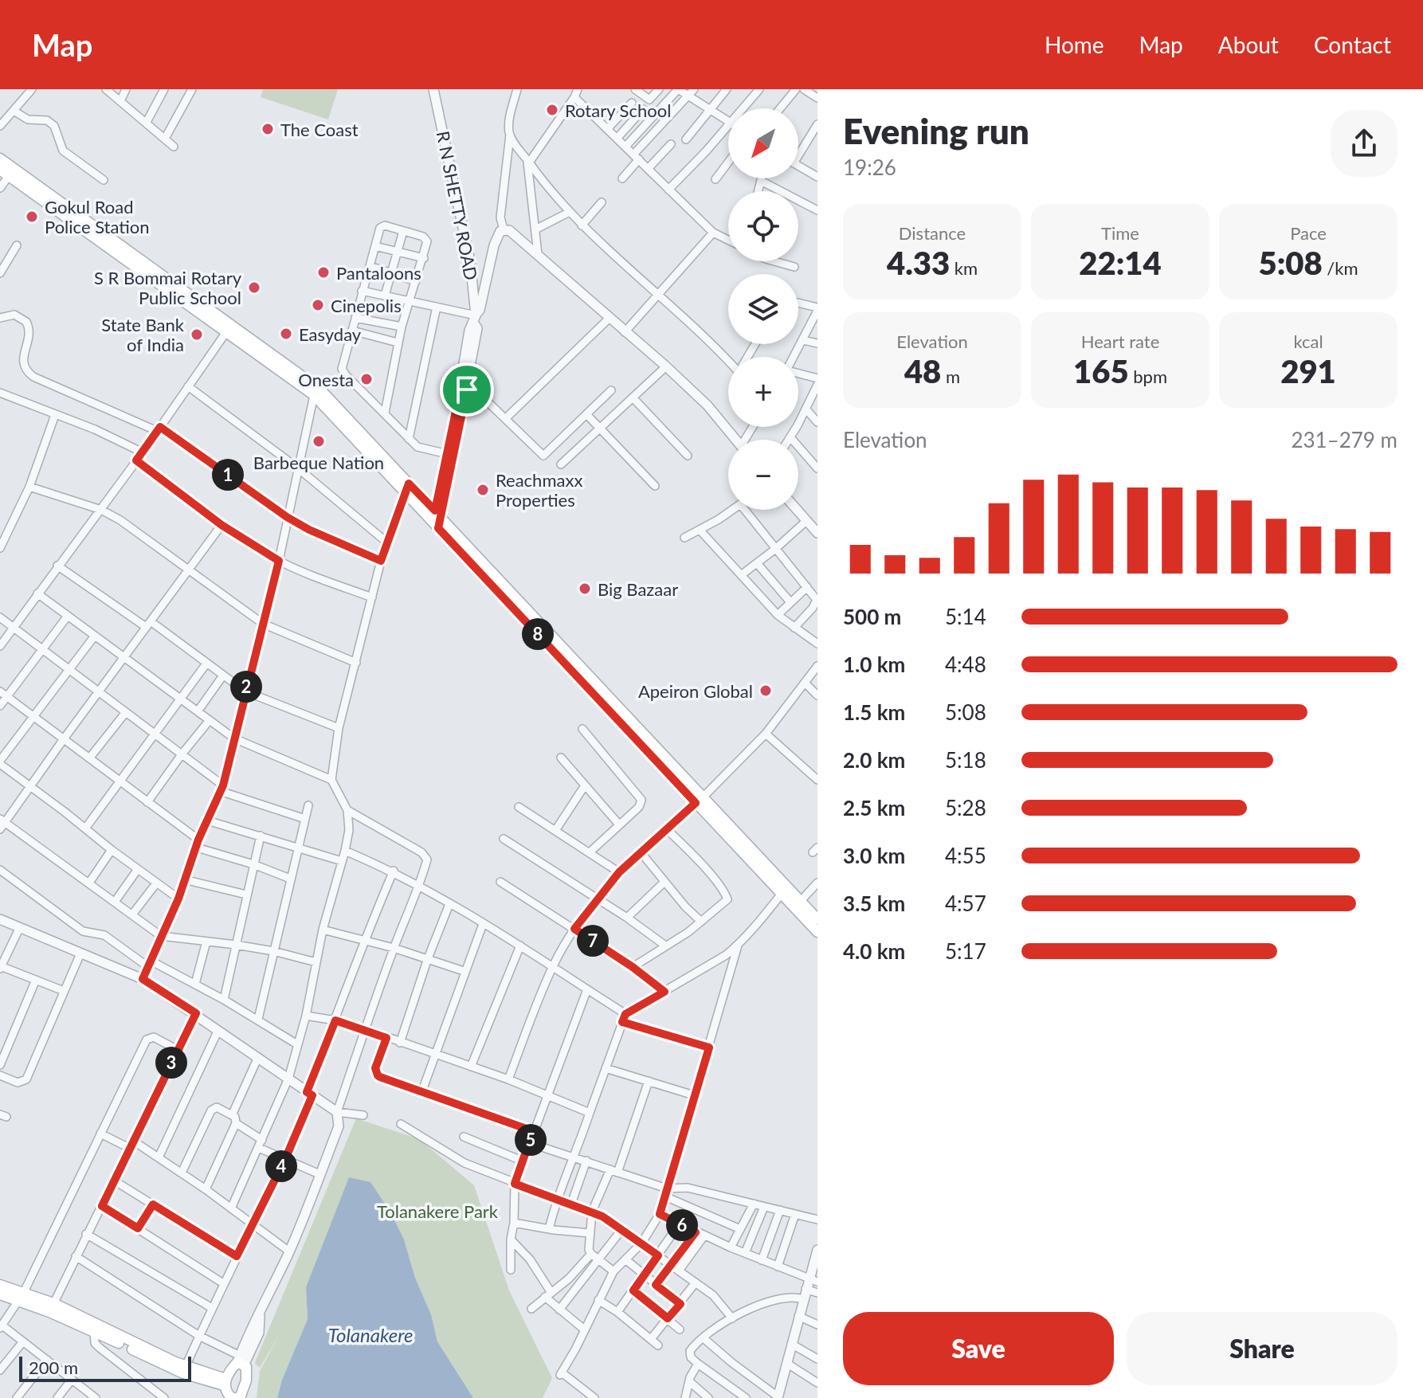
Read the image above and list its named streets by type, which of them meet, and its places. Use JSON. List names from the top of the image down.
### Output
{
  "streets": {
    "street": ["R N SHETTY ROAD"]
  },
  "water": ["Tolanakere"],
  "parks": ["Tolanakere Park"],
  "places": [
    "Rotary School",
    "The Coast",
    "Gokul Road Police Station",
    "Pantaloons",
    "S R Bommai Rotary Public School",
    "Cinepolis",
    "Easyday",
    "State Bank of India",
    "Onesta",
    "Barbeque Nation",
    "Reachmaxx Properties",
    "Big Bazaar",
    "Apeiron Global"
  ],
  "scale_bar": "200 m",
  "north": "bottom left",
  "page": {
    "header": "Map",
    "nav": [
      "Home",
      "Map",
      "About",
      "Contact"
    ],
    "heading": ["Evening run", "19:26"],
    "map_buttons": ["+", "−"],
    "stats": [
      ["Distance", "4.33 km"],
      ["Time", "22:14"],
      ["Pace", "5:08 /km"],
      ["Elevation", "48 m"],
      ["Heart rate", "165 bpm"],
      ["kcal", "291"]
    ],
    "chart": ["Elevation", "231–279 m"],
    "pins": [
      "1",
      "8",
      "2",
      "7",
      "3",
      "5",
      "4",
      "6"
    ],
    "list": [
      {
        "name": "500 m",
        "note": "5:14"
      },
      {
        "name": "1.0 km",
        "note": "4:48"
      },
      {
        "name": "1.5 km",
        "note": "5:08"
      },
      {
        "name": "2.0 km",
        "note": "5:18"
      },
      {
        "name": "2.5 km",
        "note": "5:28"
      },
      {
        "name": "3.0 km",
        "note": "4:55"
      },
      {
        "name": "3.5 km",
        "note": "4:57"
      },
      {
        "name": "4.0 km",
        "note": "5:17"
      }
    ],
    "buttons": ["Save", "Share"],
    "scale": "200 m"
  }
}
